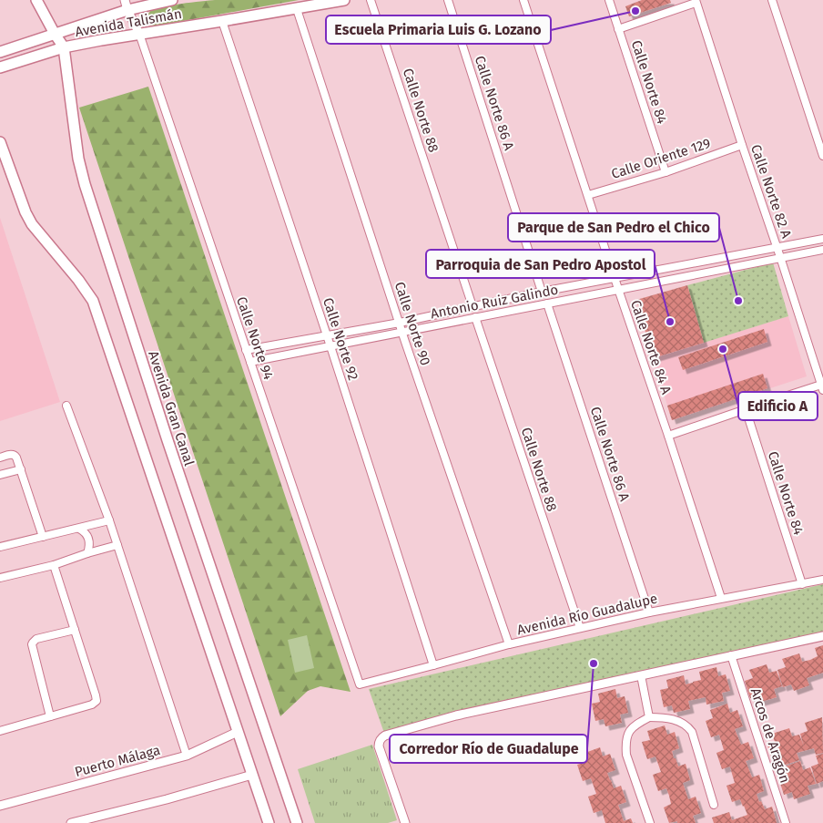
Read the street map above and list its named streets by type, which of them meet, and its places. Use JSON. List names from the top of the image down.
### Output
{
  "streets": {
    "main road": ["Avenida Talismán", "Avenida Gran Canal"],
    "street": [
      "Calle Norte 84",
      "Calle Norte 86 A",
      "Calle Norte 88",
      "Calle Oriente 129",
      "Calle Norte 82 A",
      "Antonio Ruiz Galindo",
      "Calle Norte 90",
      "Calle Norte 94",
      "Calle Norte 92",
      "Calle Norte 84 A",
      "Avenida Río Guadalupe",
      "Arcos de Aragón",
      "Puerto Málaga"
    ]
  },
  "crossings": [
    ["Avenida Talismán", "Calle Norte 90"],
    ["Avenida Talismán", "Calle Norte 94"],
    ["Avenida Talismán", "Calle Norte 92"],
    ["Avenida Talismán", "Avenida Gran Canal"],
    ["Calle Norte 84", "Calle Oriente 129"],
    ["Calle Norte 84", "Avenida Río Guadalupe"],
    ["Calle Norte 86 A", "Antonio Ruiz Galindo"],
    ["Calle Norte 86 A", "Avenida Río Guadalupe"],
    ["Calle Norte 88", "Antonio Ruiz Galindo"],
    ["Calle Norte 88", "Avenida Río Guadalupe"],
    ["Calle Oriente 129", "Calle Norte 82 A"],
    ["Calle Oriente 129", "Calle Norte 84 A"],
    ["Calle Norte 82 A", "Antonio Ruiz Galindo"],
    ["Antonio Ruiz Galindo", "Calle Norte 90"],
    ["Antonio Ruiz Galindo", "Calle Norte 94"],
    ["Antonio Ruiz Galindo", "Calle Norte 92"],
    ["Antonio Ruiz Galindo", "Calle Norte 84 A"],
    ["Calle Norte 90", "Avenida Río Guadalupe"],
    ["Calle Norte 94", "Avenida Río Guadalupe"],
    ["Calle Norte 92", "Avenida Río Guadalupe"],
    ["Calle Norte 84 A", "Avenida Río Guadalupe"]
  ],
  "places": [
    "Escuela Primaria Luis G. Lozano",
    "Parque de San Pedro el Chico",
    "Parroquia de San Pedro Apostol",
    "Edificio A",
    "Corredor Río de Guadalupe"
  ]
}
